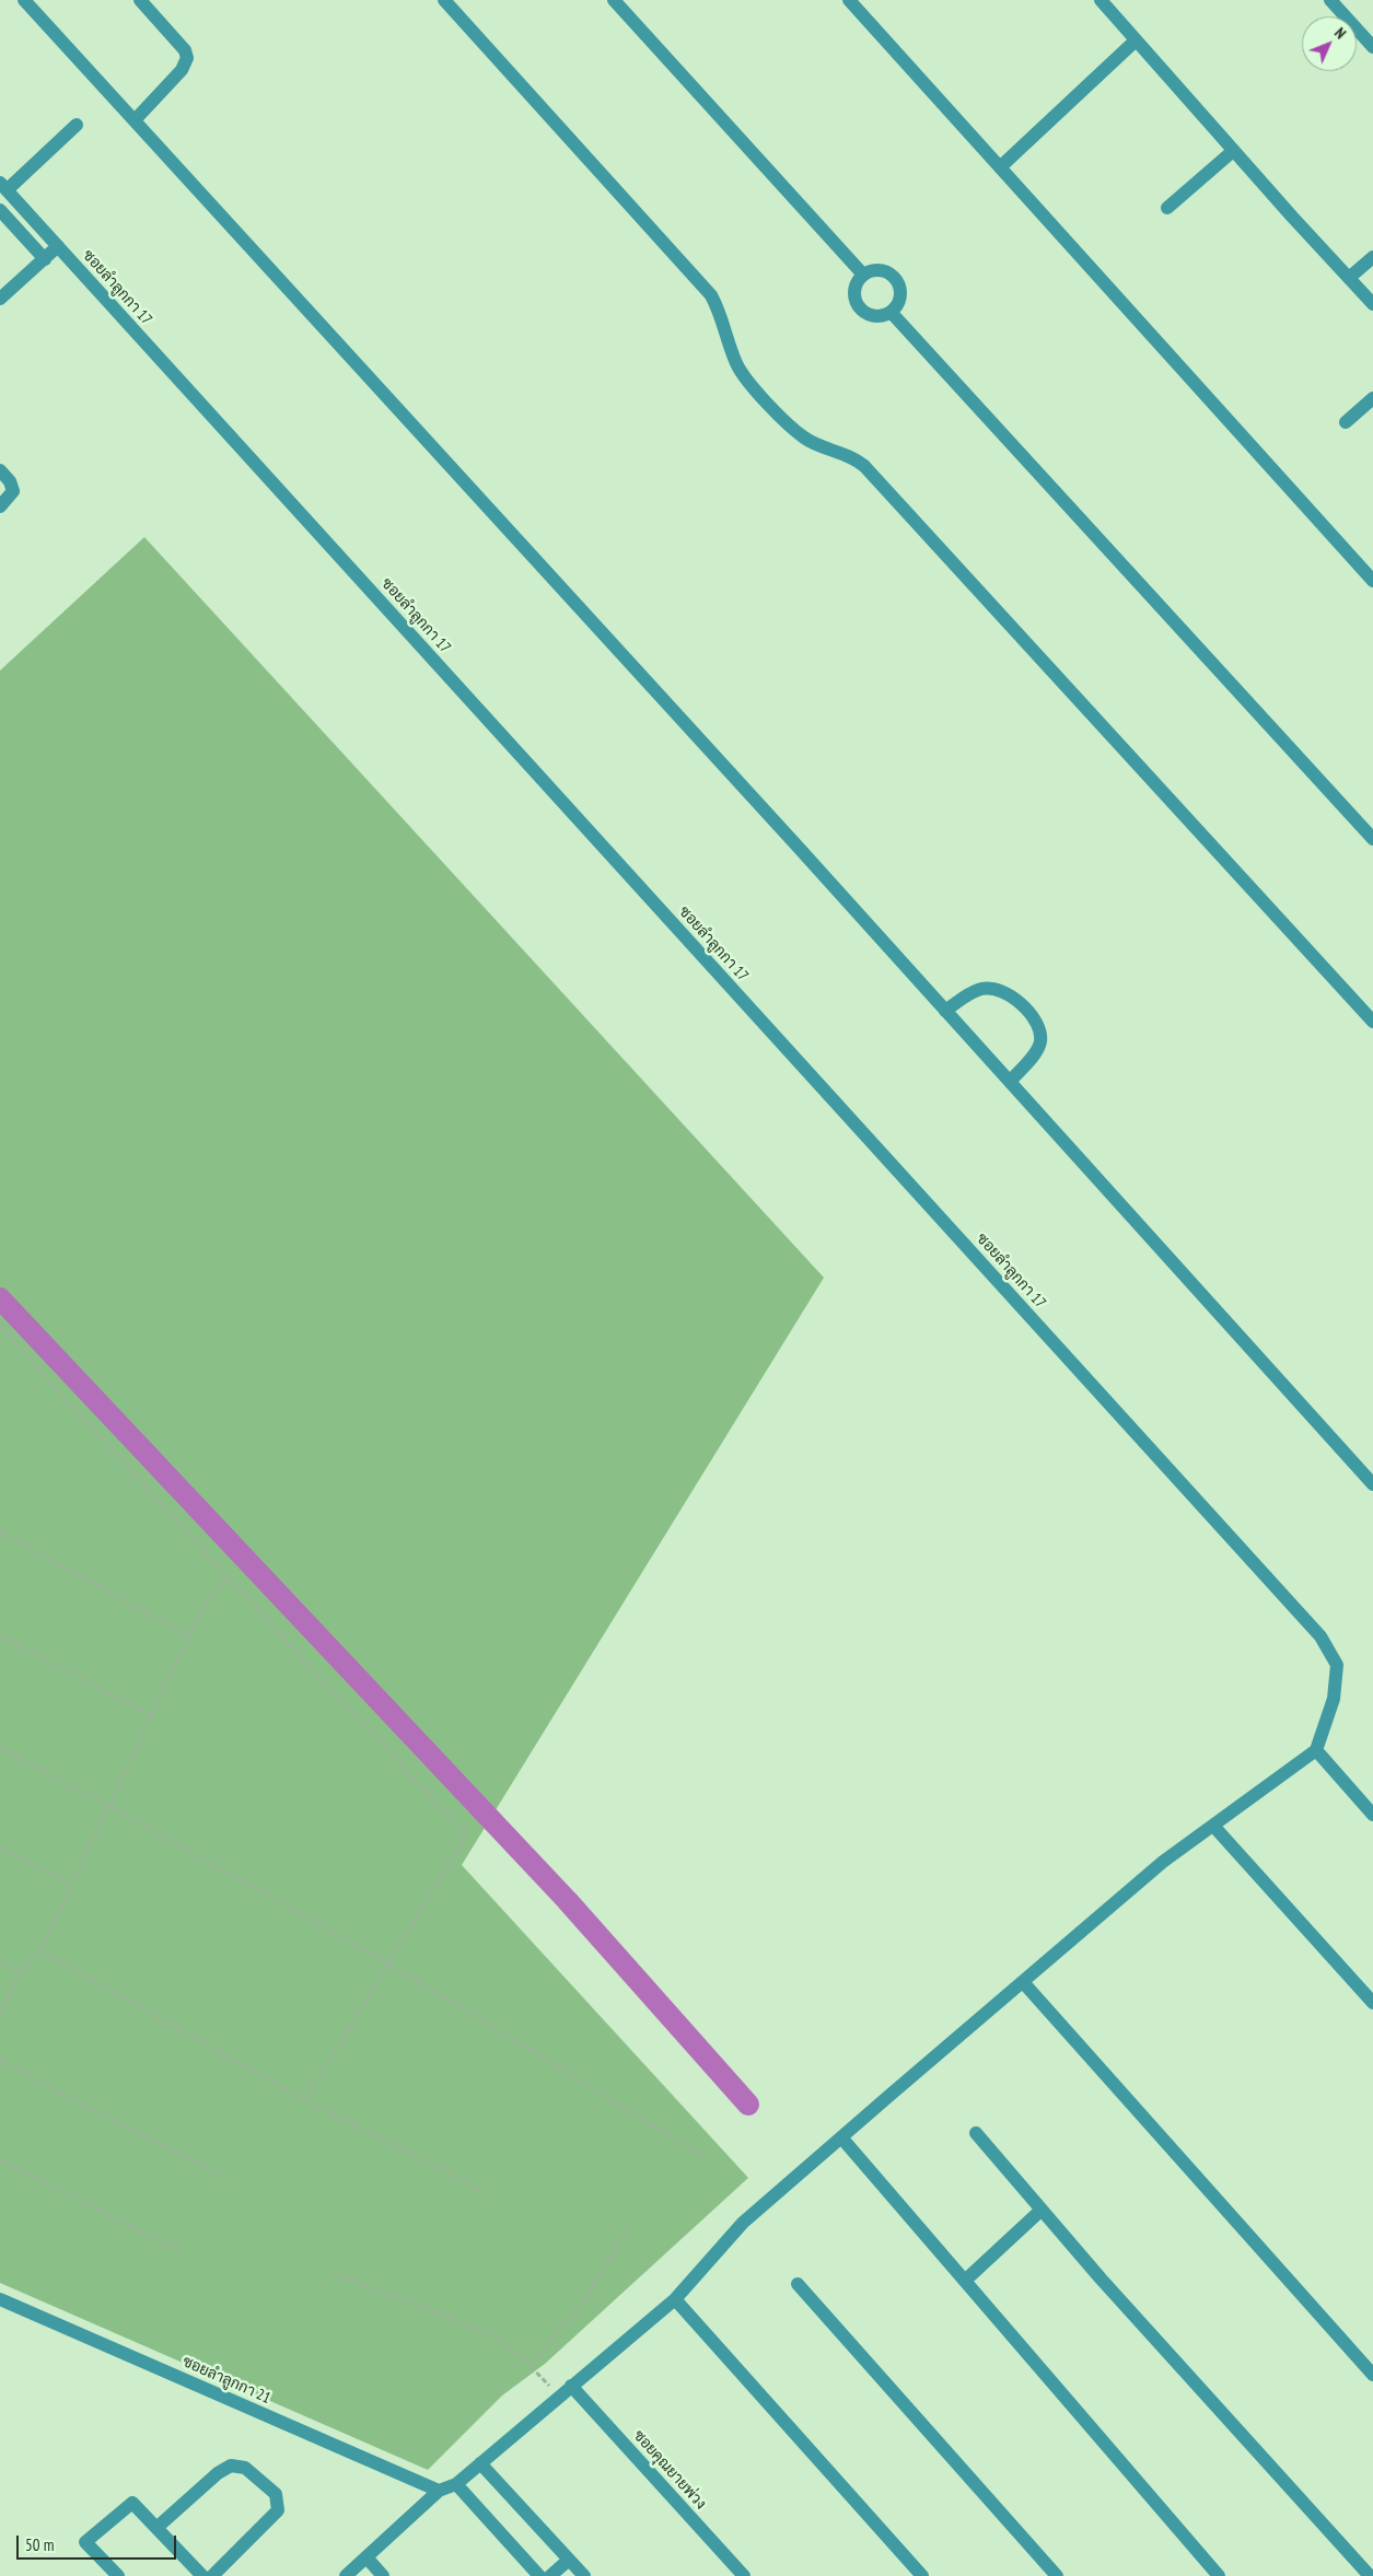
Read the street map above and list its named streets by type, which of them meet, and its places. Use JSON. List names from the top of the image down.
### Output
{
  "streets": {
    "street": ["ซอยลำลูกกา 17", "ซอยลำลูกกา 21", "ซอยคุณยายพ่วง"]
  },
  "scale_bar": "50 m",
  "north": "top right"
}
